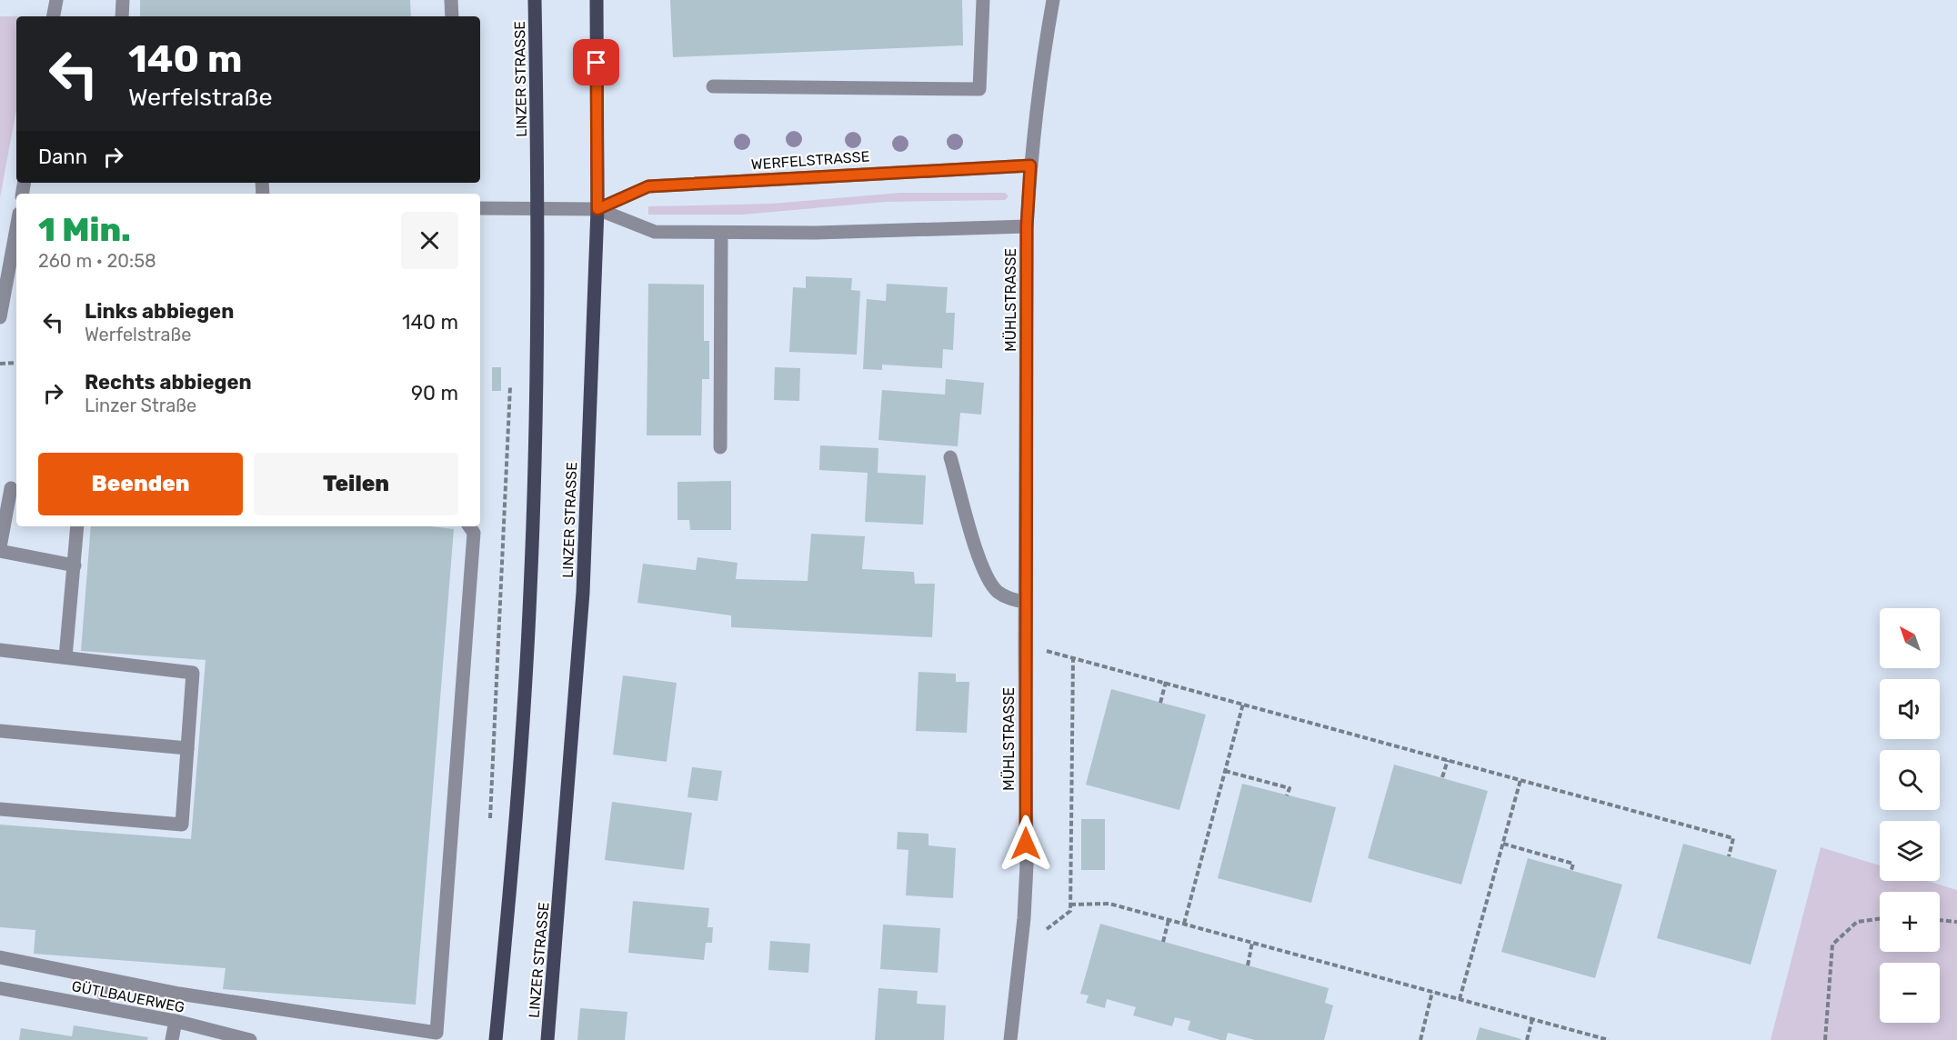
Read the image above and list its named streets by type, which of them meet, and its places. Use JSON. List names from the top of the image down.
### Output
{
  "streets": {
    "main road": ["LINZER STRASSE"],
    "street": ["WERFELSTRASSE", "MÜHLSTRASSE", "GÜTLBAUERWEG"]
  },
  "crossings": [
    ["LINZER STRASSE", "WERFELSTRASSE"],
    ["WERFELSTRASSE", "MÜHLSTRASSE"]
  ],
  "north": "top left",
  "page": {
    "turn": ["140 m", "Werfelstraße"],
    "then": "Dann",
    "heading": ["1 Min.", "260 m · 20:58"],
    "list": [
      {
        "name": "Links abbiegen",
        "note": "Werfelstraße",
        "value": "140 m"
      },
      {
        "name": "Rechts abbiegen",
        "note": "Linzer Straße",
        "value": "90 m"
      }
    ],
    "buttons": ["Beenden", "Teilen"],
    "map_buttons": ["+", "−"]
  }
}
